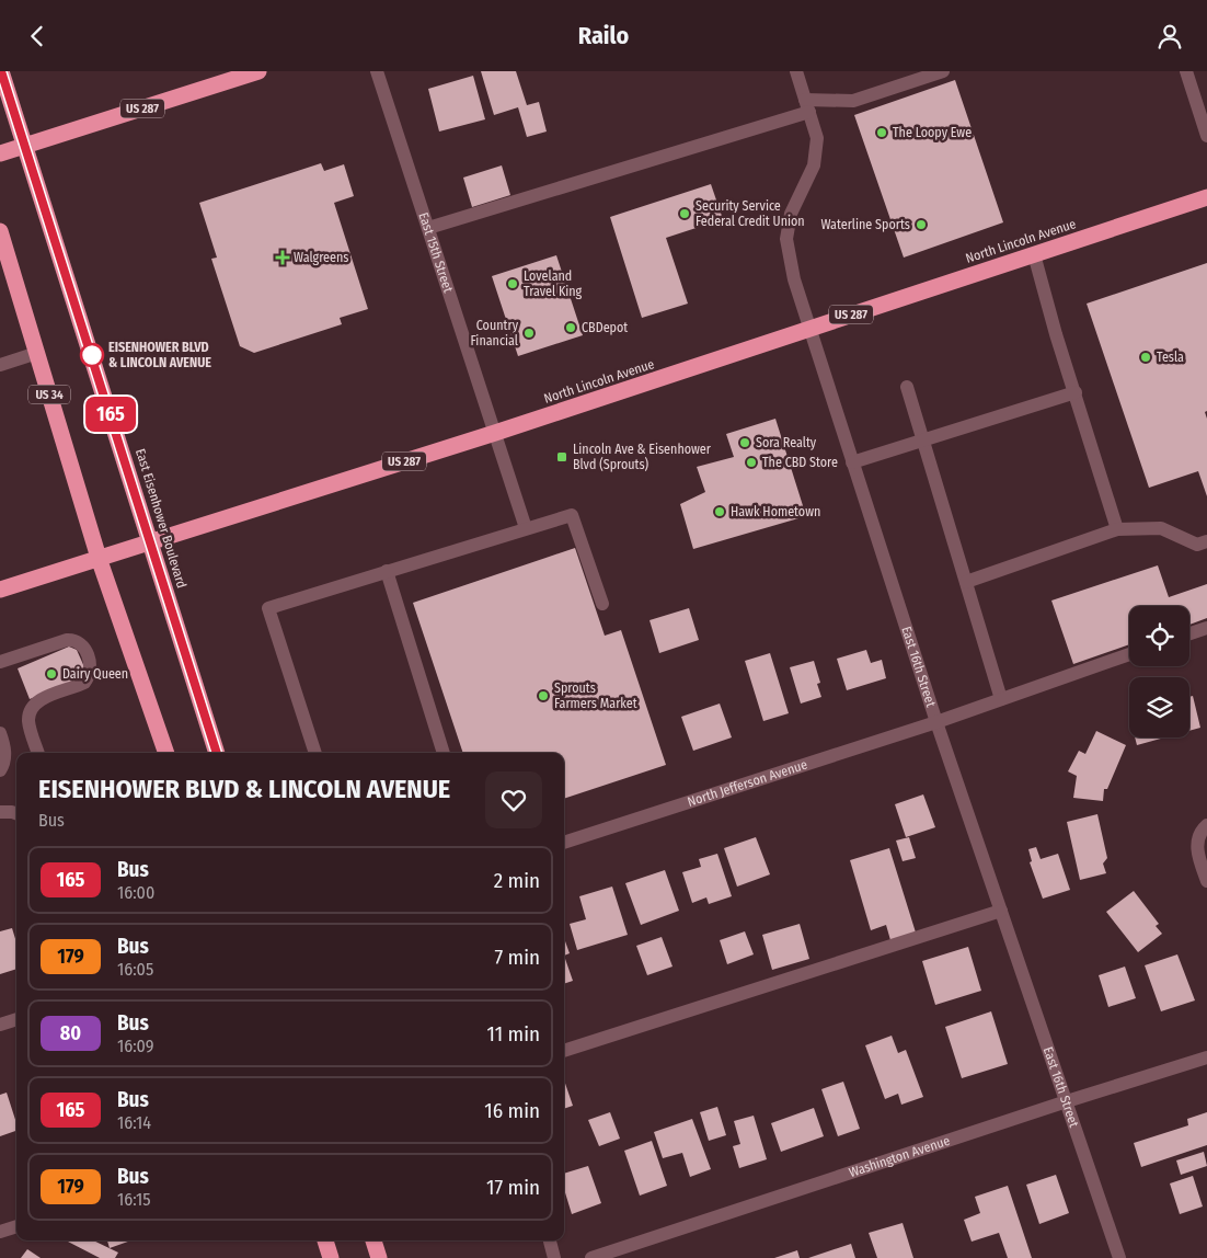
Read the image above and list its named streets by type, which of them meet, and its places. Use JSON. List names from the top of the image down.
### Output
{
  "streets": {
    "highway": [
      "US 287",
      "North Lincoln Avenue",
      "US 34",
      "East Eisenhower Boulevard"
    ],
    "street": [
      "East 15th Street",
      "East 16th Street",
      "North Jefferson Avenue",
      "Washington Avenue"
    ]
  },
  "crossings": [
    ["US 287", "East Eisenhower Boulevard"],
    ["North Lincoln Avenue", "East 15th Street"],
    ["North Lincoln Avenue", "US 34"],
    ["North Lincoln Avenue", "East Eisenhower Boulevard"],
    ["North Lincoln Avenue", "East 16th Street"],
    ["East 16th Street", "North Jefferson Avenue"],
    ["East 16th Street", "Washington Avenue"]
  ],
  "places": {
    "other": [
      "The Loopy Ewe",
      "Security Service Federal Credit Union",
      "Waterline Sports",
      "Loveland Travel King",
      "CBDepot",
      "Country Financial",
      "EISENHOWER BLVD & LINCOLN AVENUE",
      "Tesla",
      "Sora Realty",
      "The CBD Store",
      "Hawk Hometown",
      "Dairy Queen",
      "Sprouts Farmers Market"
    ],
    "health": ["Walgreens"],
    "transit": ["Lincoln Ave & Eisenhower Blvd (Sprouts)"]
  },
  "lines": ["bus line 165"],
  "page": {
    "header": "Railo",
    "on_map": "165",
    "heading": ["EISENHOWER BLVD & LINCOLN AVENUE", "Bus"],
    "list": [
      {
        "mark": "165",
        "name": "Bus",
        "note": "16:00",
        "value": "2 min"
      },
      {
        "mark": "179",
        "name": "Bus",
        "note": "16:05",
        "value": "7 min"
      },
      {
        "mark": "80",
        "name": "Bus",
        "note": "16:09",
        "value": "11 min"
      },
      {
        "mark": "165",
        "name": "Bus",
        "note": "16:14",
        "value": "16 min"
      },
      {
        "mark": "179",
        "name": "Bus",
        "note": "16:15",
        "value": "17 min"
      }
    ]
  }
}
